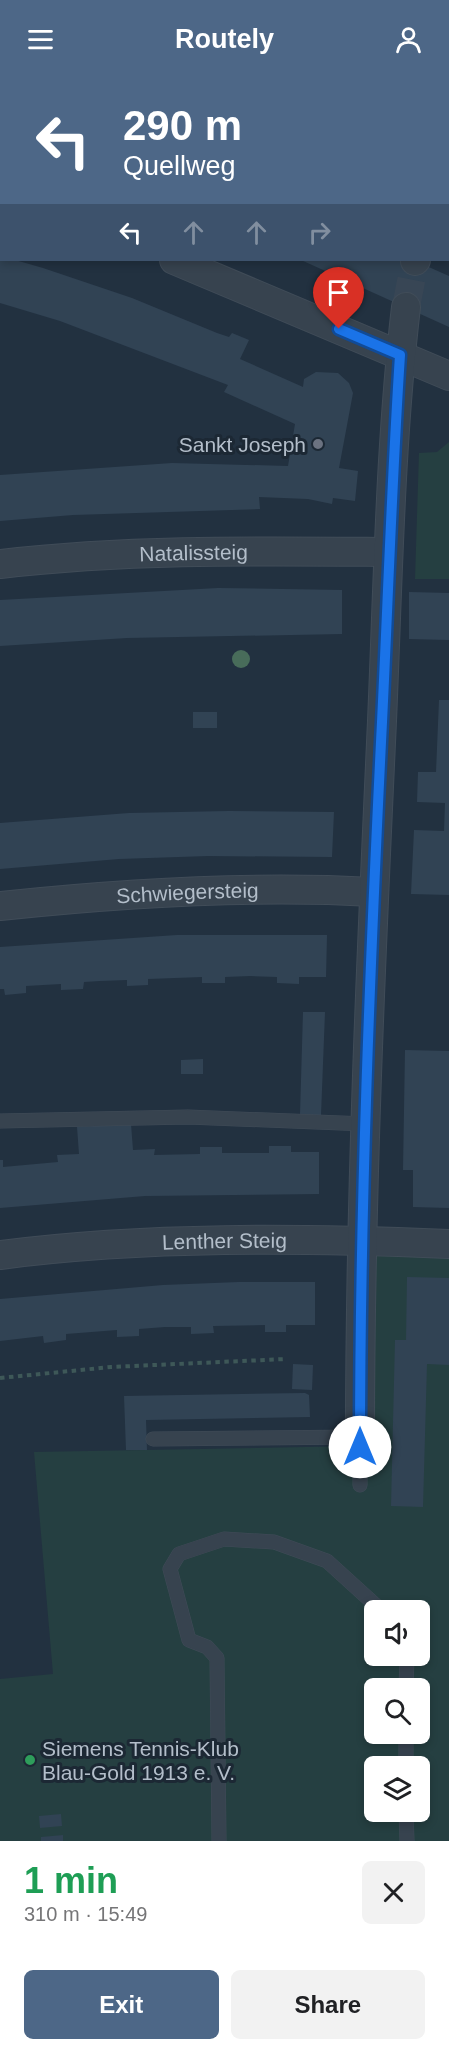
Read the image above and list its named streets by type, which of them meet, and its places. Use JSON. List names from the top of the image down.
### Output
{
  "streets": {
    "street": ["Natalissteig", "Schwiegersteig", "Lenther Steig"]
  },
  "places": ["Sankt Joseph", "Siemens Tennis-Klub Blau-Gold 1913 e. V."],
  "page": {
    "header": "Routely",
    "turn": ["290 m", "Quellweg"],
    "heading": ["1 min", "310 m · 15:49"],
    "buttons": ["Exit", "Share"]
  }
}
